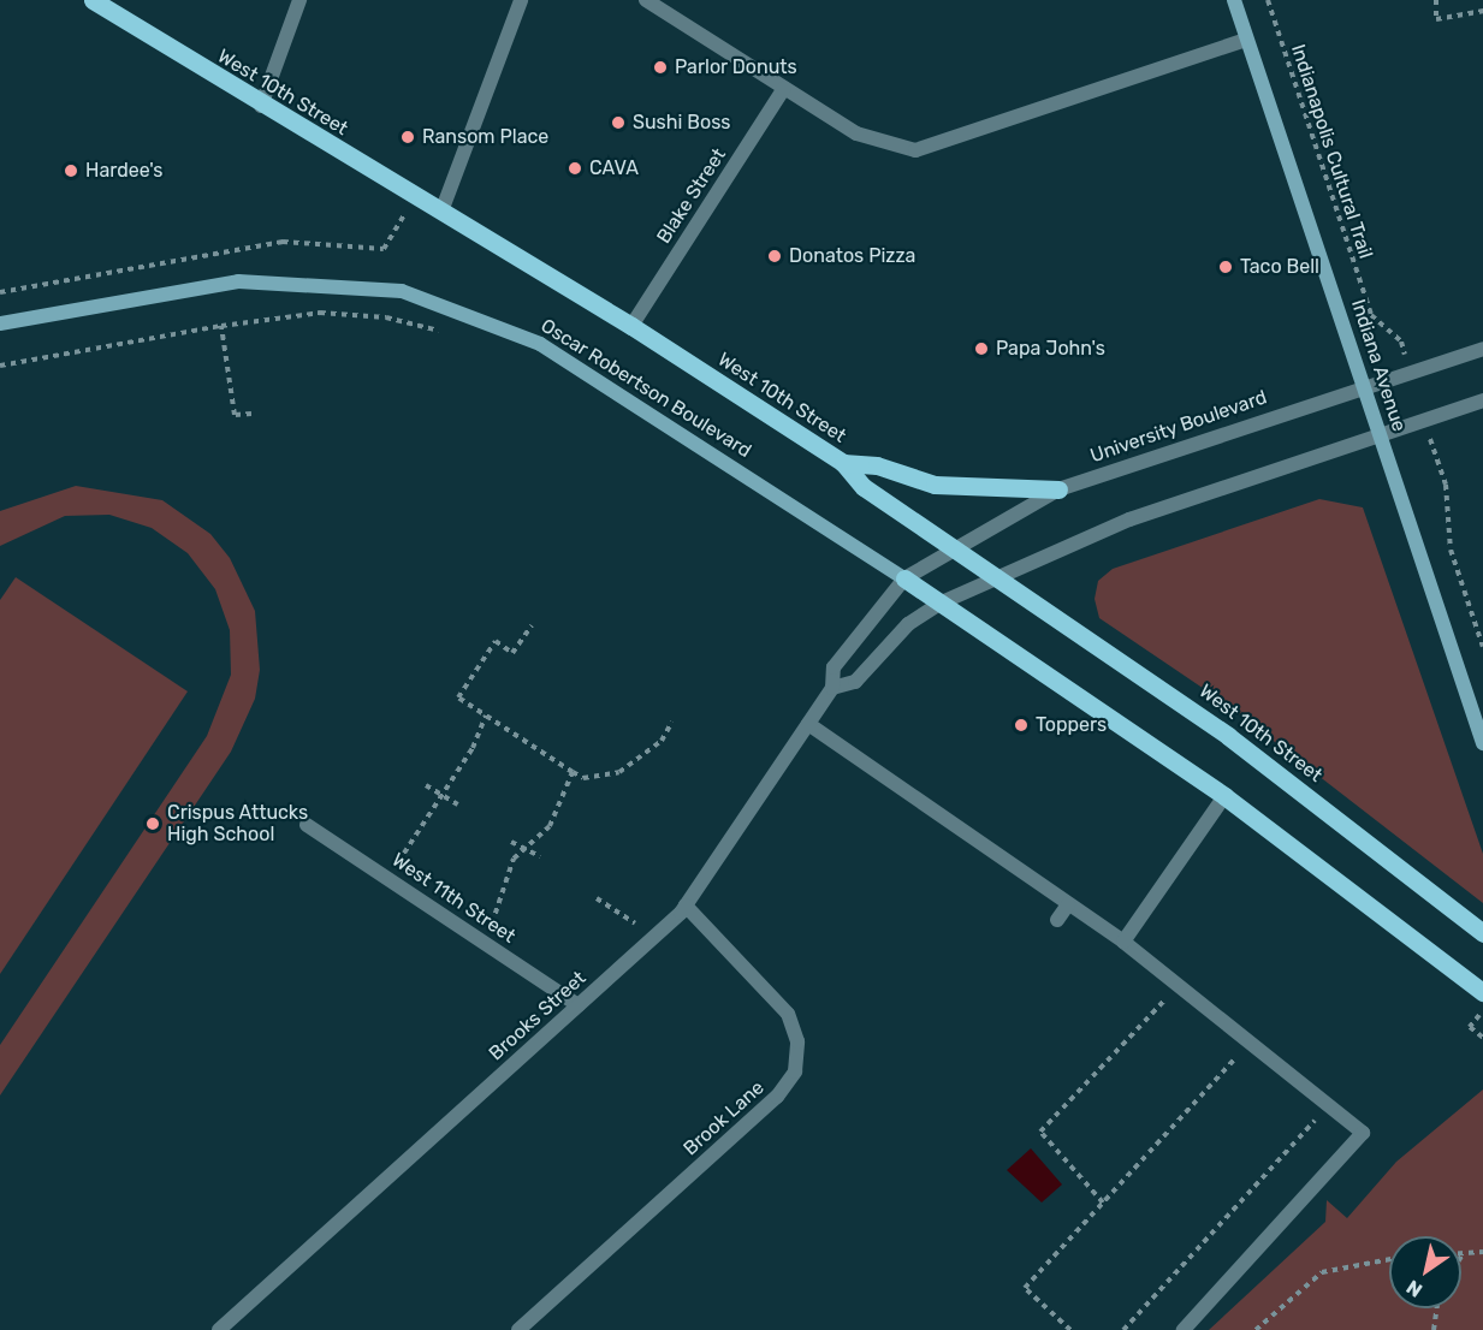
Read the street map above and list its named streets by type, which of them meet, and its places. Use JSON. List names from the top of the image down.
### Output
{
  "streets": {
    "main road": ["West 10th Street", "Indiana Avenue", "Oscar Robertson Boulevard"],
    "street": [
      "Blake Street",
      "University Boulevard",
      "West 11th Street",
      "Brooks Street",
      "Brook Lane"
    ],
    "path": ["Indianapolis Cultural Trail"]
  },
  "crossings": [
    ["West 10th Street", "Blake Street"],
    ["West 10th Street", "University Boulevard"],
    ["Indiana Avenue", "University Boulevard"],
    ["Oscar Robertson Boulevard", "University Boulevard"],
    ["Oscar Robertson Boulevard", "Brooks Street"],
    ["University Boulevard", "Brooks Street"],
    ["West 11th Street", "Brooks Street"],
    ["Brooks Street", "Brook Lane"]
  ],
  "places": [
    "Parlor Donuts",
    "Sushi Boss",
    "Ransom Place",
    "CAVA",
    "Hardee's",
    "Donatos Pizza",
    "Taco Bell",
    "Papa John's",
    "Toppers",
    "Crispus Attucks High School"
  ],
  "north": "bottom left"
}
